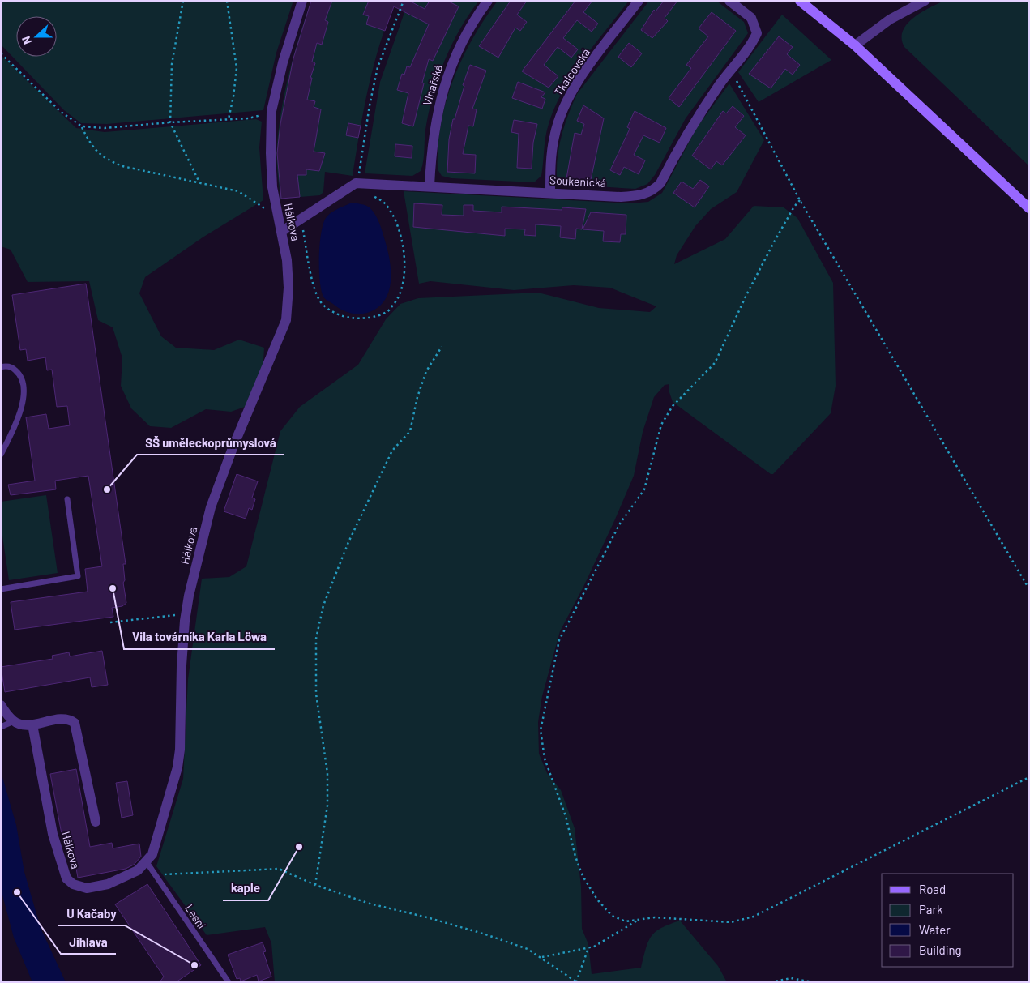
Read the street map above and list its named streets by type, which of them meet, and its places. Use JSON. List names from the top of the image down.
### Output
{
  "streets": {
    "street": [
      "Tkalcovská",
      "Vlnařská",
      "Soukenická",
      "Hálkova"
    ],
    "lane": ["Lesní"]
  },
  "crossings": [
    ["Tkalcovská", "Soukenická"],
    ["Vlnařská", "Soukenická"],
    ["Hálkova", "Lesní"]
  ],
  "places": [
    "SŠ uměleckoprůmyslová",
    "Vila továrníka Karla Löwa",
    "kaple",
    "Jihlava",
    "U Kačaby"
  ],
  "legend": [
    "Road",
    "Park",
    "Water",
    "Building"
  ],
  "north": "left"
}
